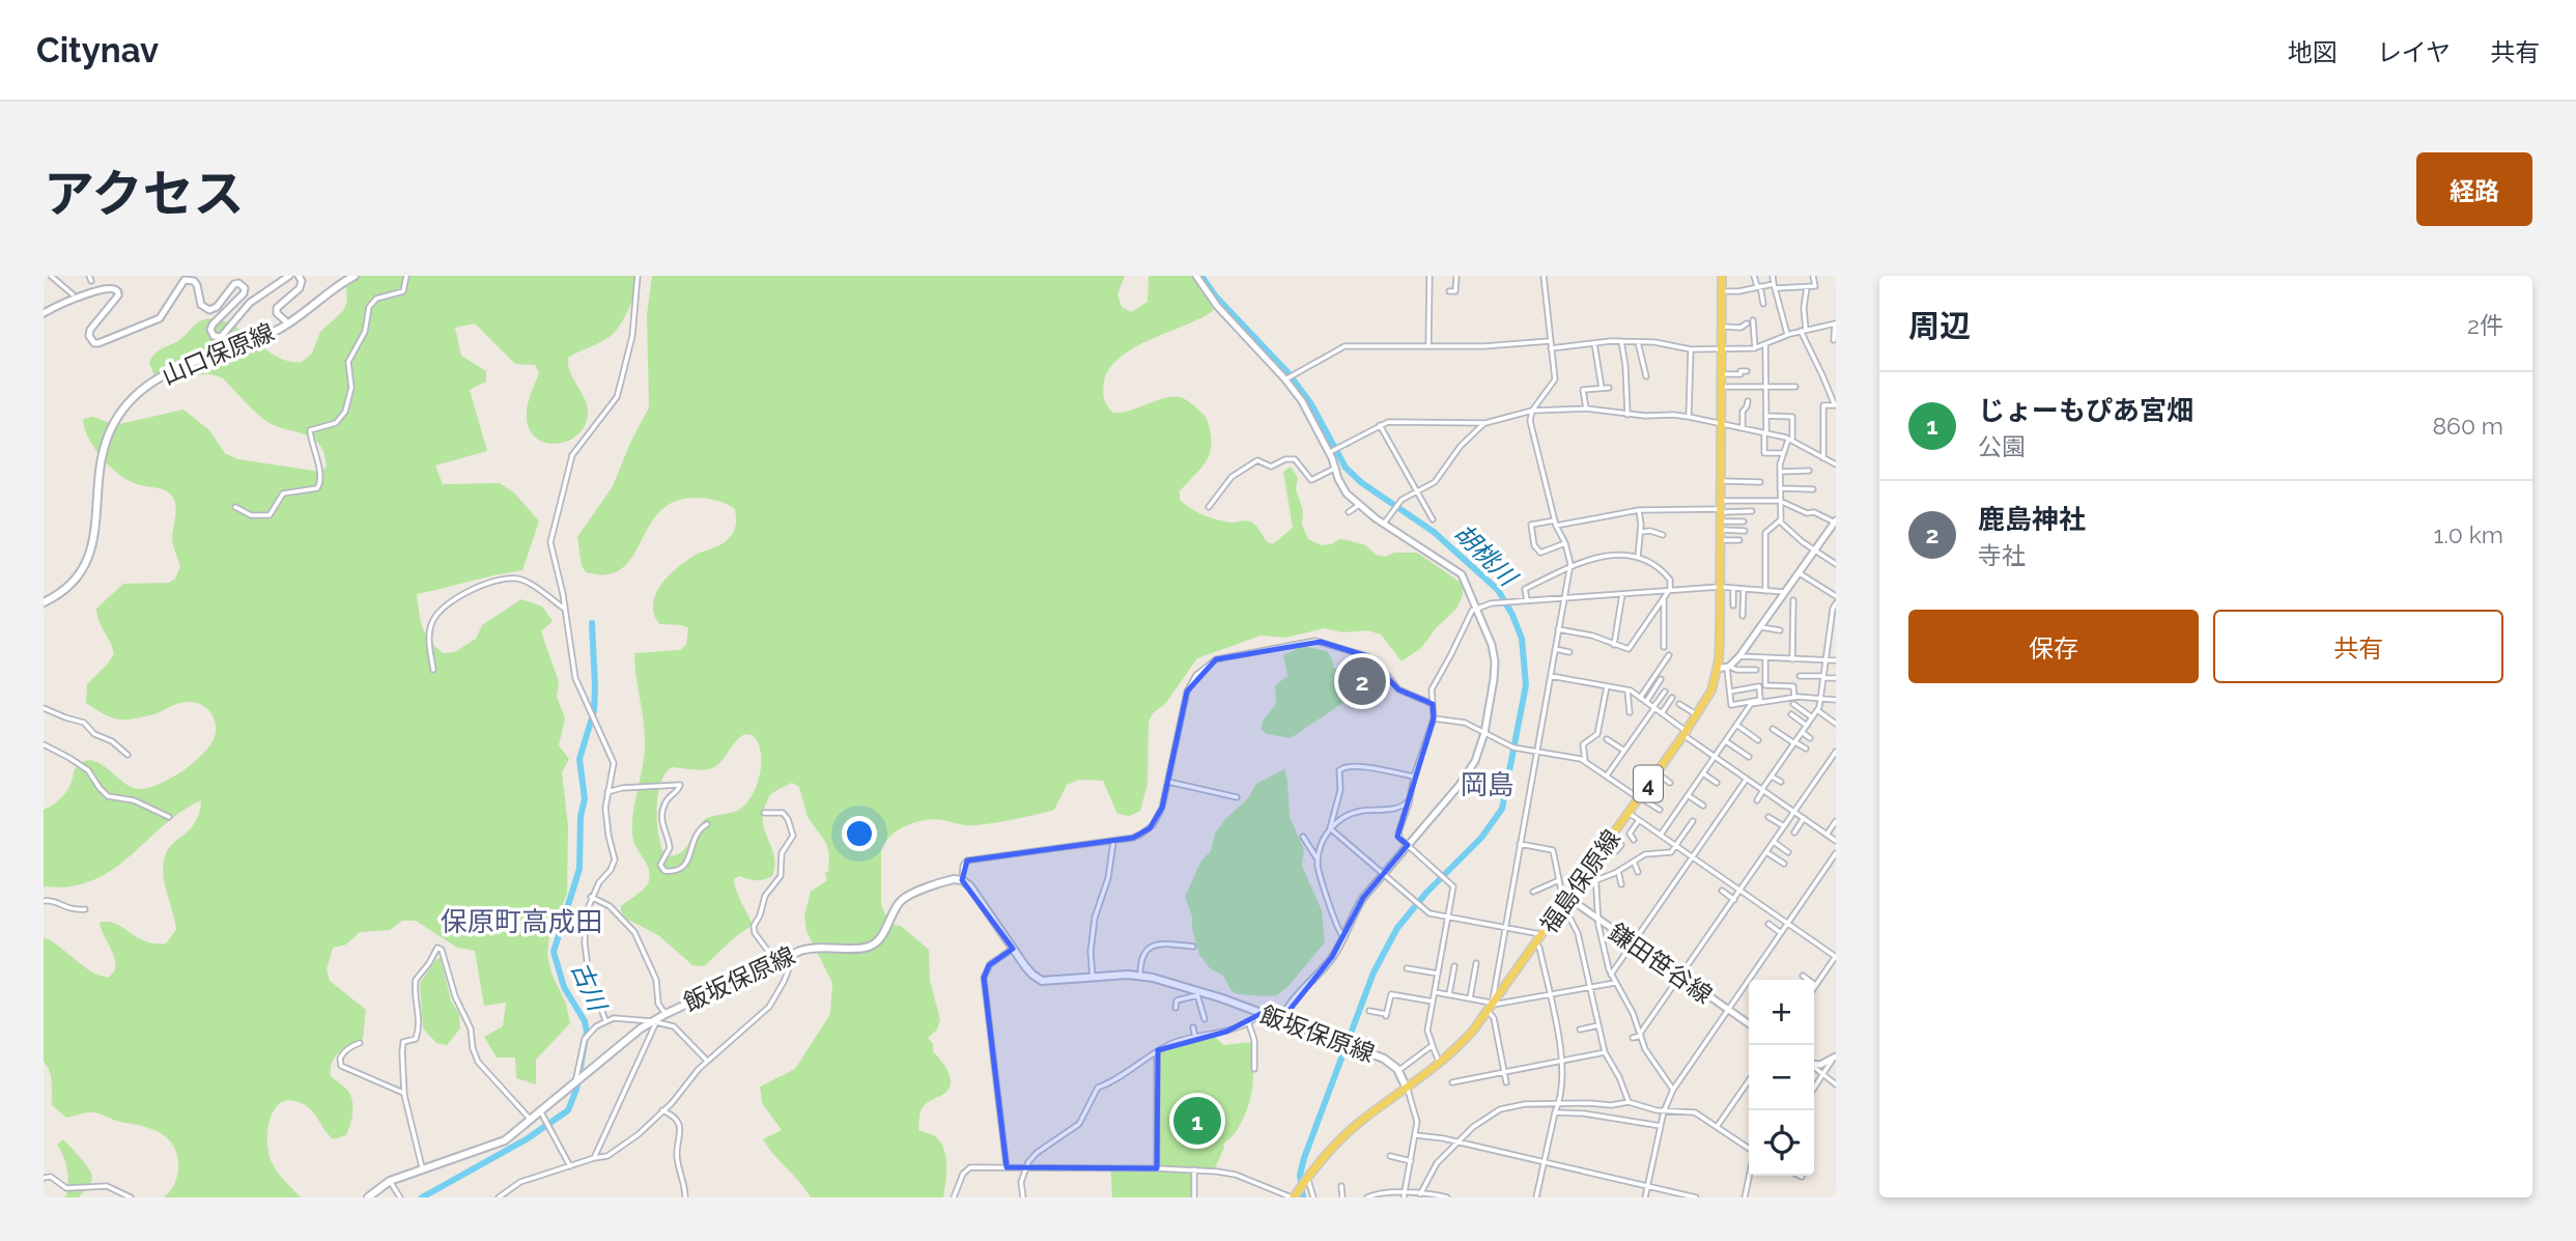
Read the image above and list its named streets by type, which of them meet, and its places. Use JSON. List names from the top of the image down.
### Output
{
  "streets": {
    "main road": [
      "山口保原線",
      "4",
      "福島保原線",
      "飯坂保原線"
    ],
    "street": ["鎌田笹谷線"]
  },
  "crossings": [
    ["福島保原線", "鎌田笹谷線"],
    ["福島保原線", "飯坂保原線"]
  ],
  "districts": ["岡島", "保原町高成田"],
  "water": ["胡桃川", "古川"],
  "page": {
    "header": "Citynav",
    "nav": ["地図", "レイヤ", "共有"],
    "title": "アクセス",
    "buttons": [
      "経路",
      ["保存", "共有"]
    ],
    "heading": ["周辺", "2件"],
    "list": [
      {
        "mark": "1",
        "name": "じょーもぴあ宮畑",
        "note": "公園",
        "value": "860 m"
      },
      {
        "mark": "2",
        "name": "鹿島神社",
        "note": "寺社",
        "value": "1.0 km"
      }
    ],
    "pins": ["2", "1"],
    "map_buttons": ["+", "−"]
  }
}
